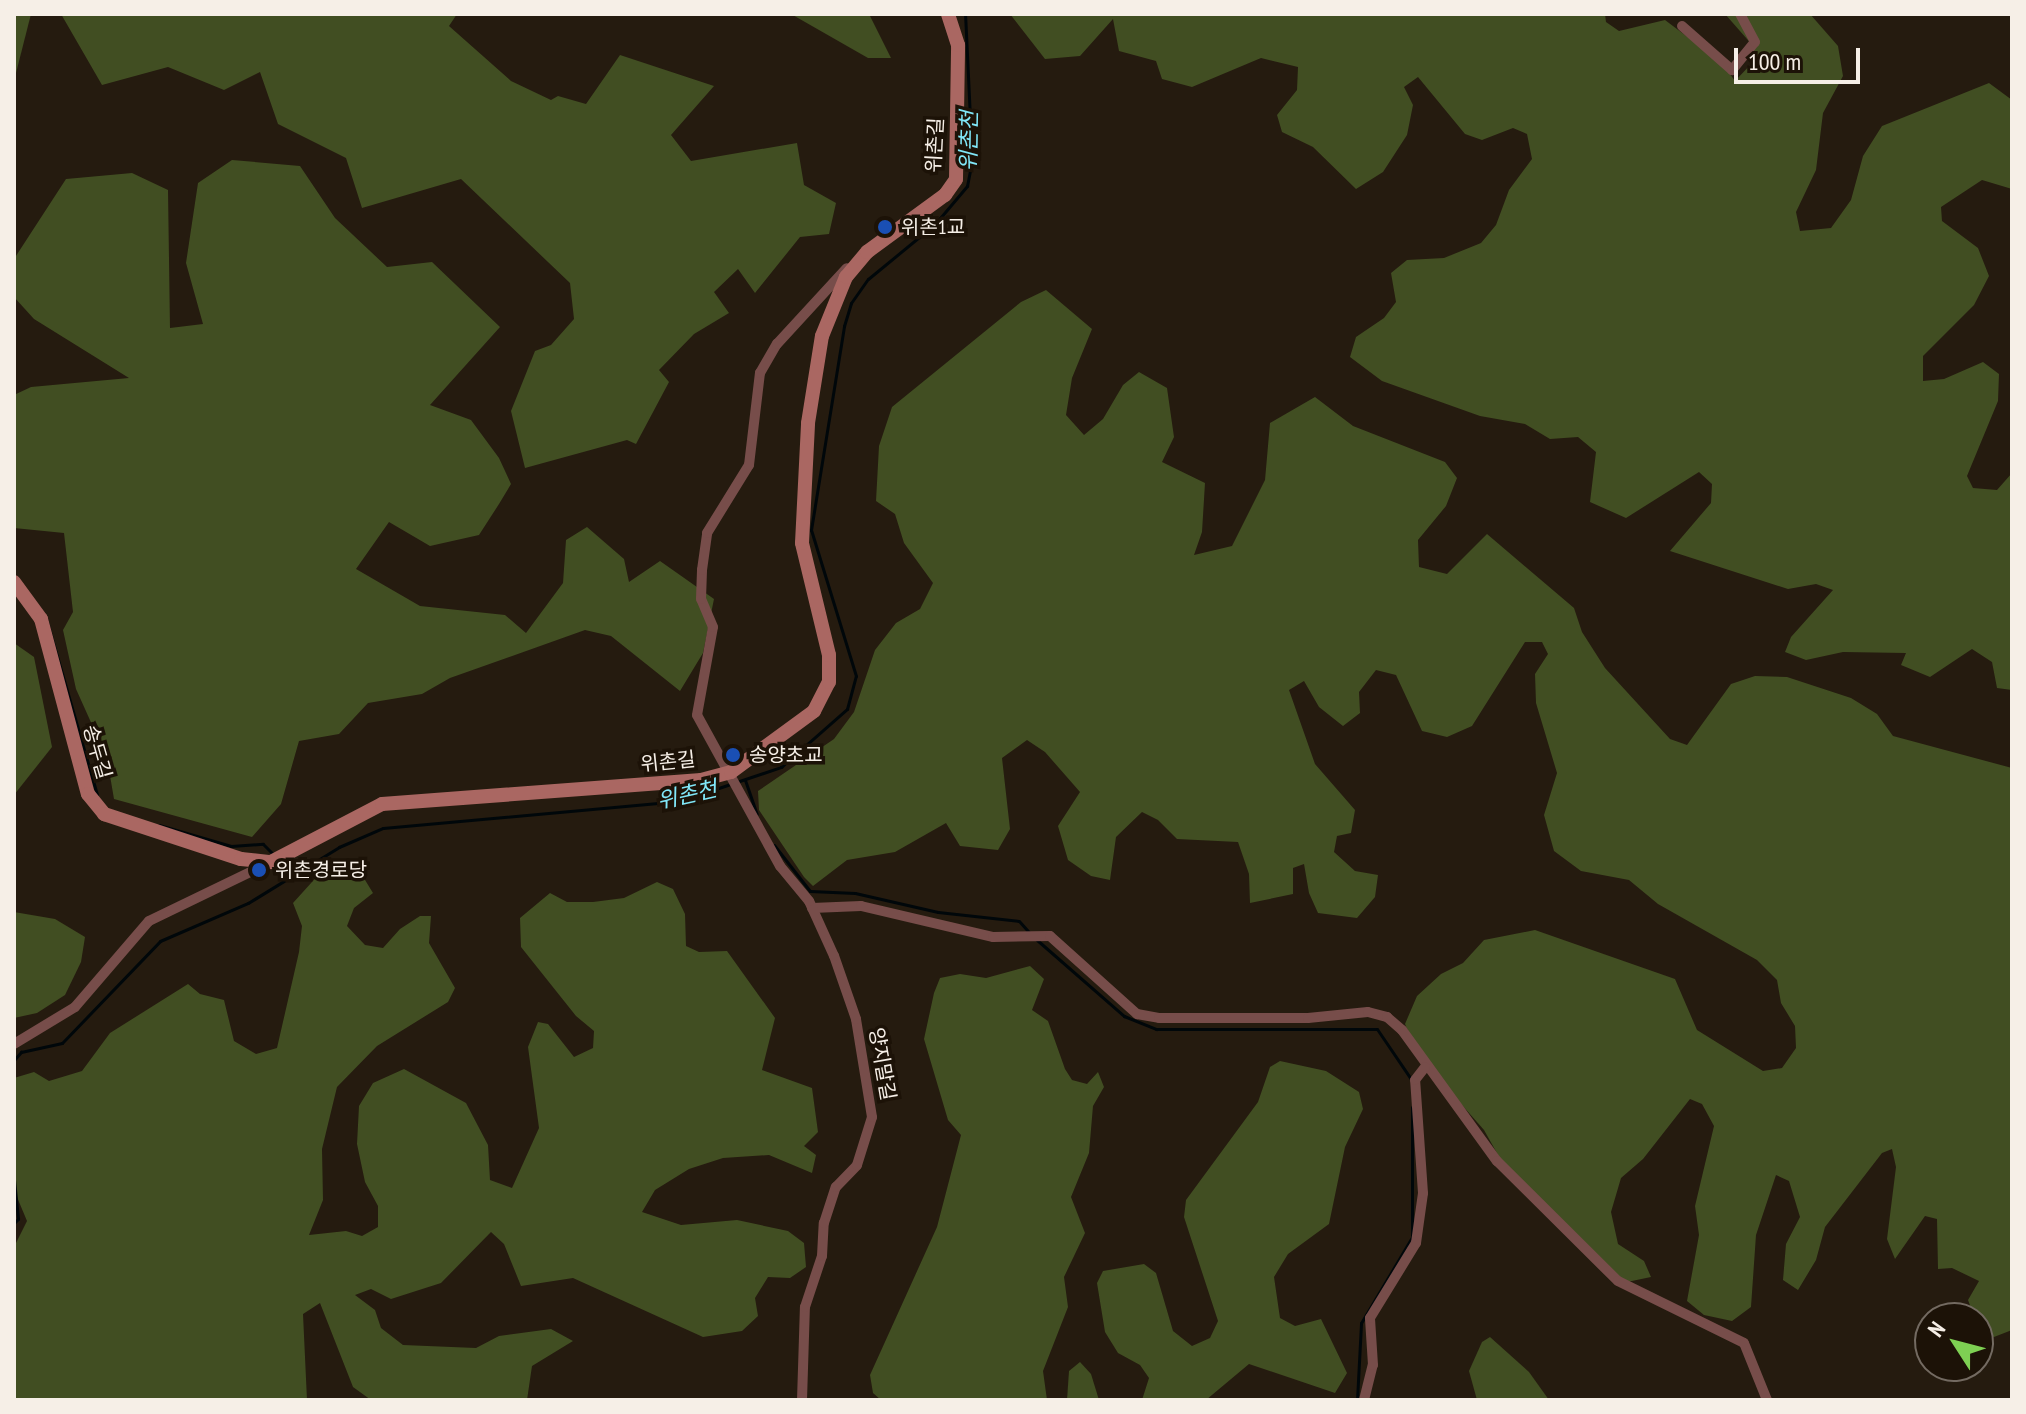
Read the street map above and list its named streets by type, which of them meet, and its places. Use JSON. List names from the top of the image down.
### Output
{
  "streets": {
    "street": ["위촌길", "송두길", "양지말길"]
  },
  "crossings": [
    ["위촌길", "송두길"],
    ["위촌길", "양지말길"]
  ],
  "water": ["위촌천"],
  "places": ["위촌1교", "송양초교", "위촌경로당"],
  "scale_bar": "100 m",
  "north": "top left"
}
